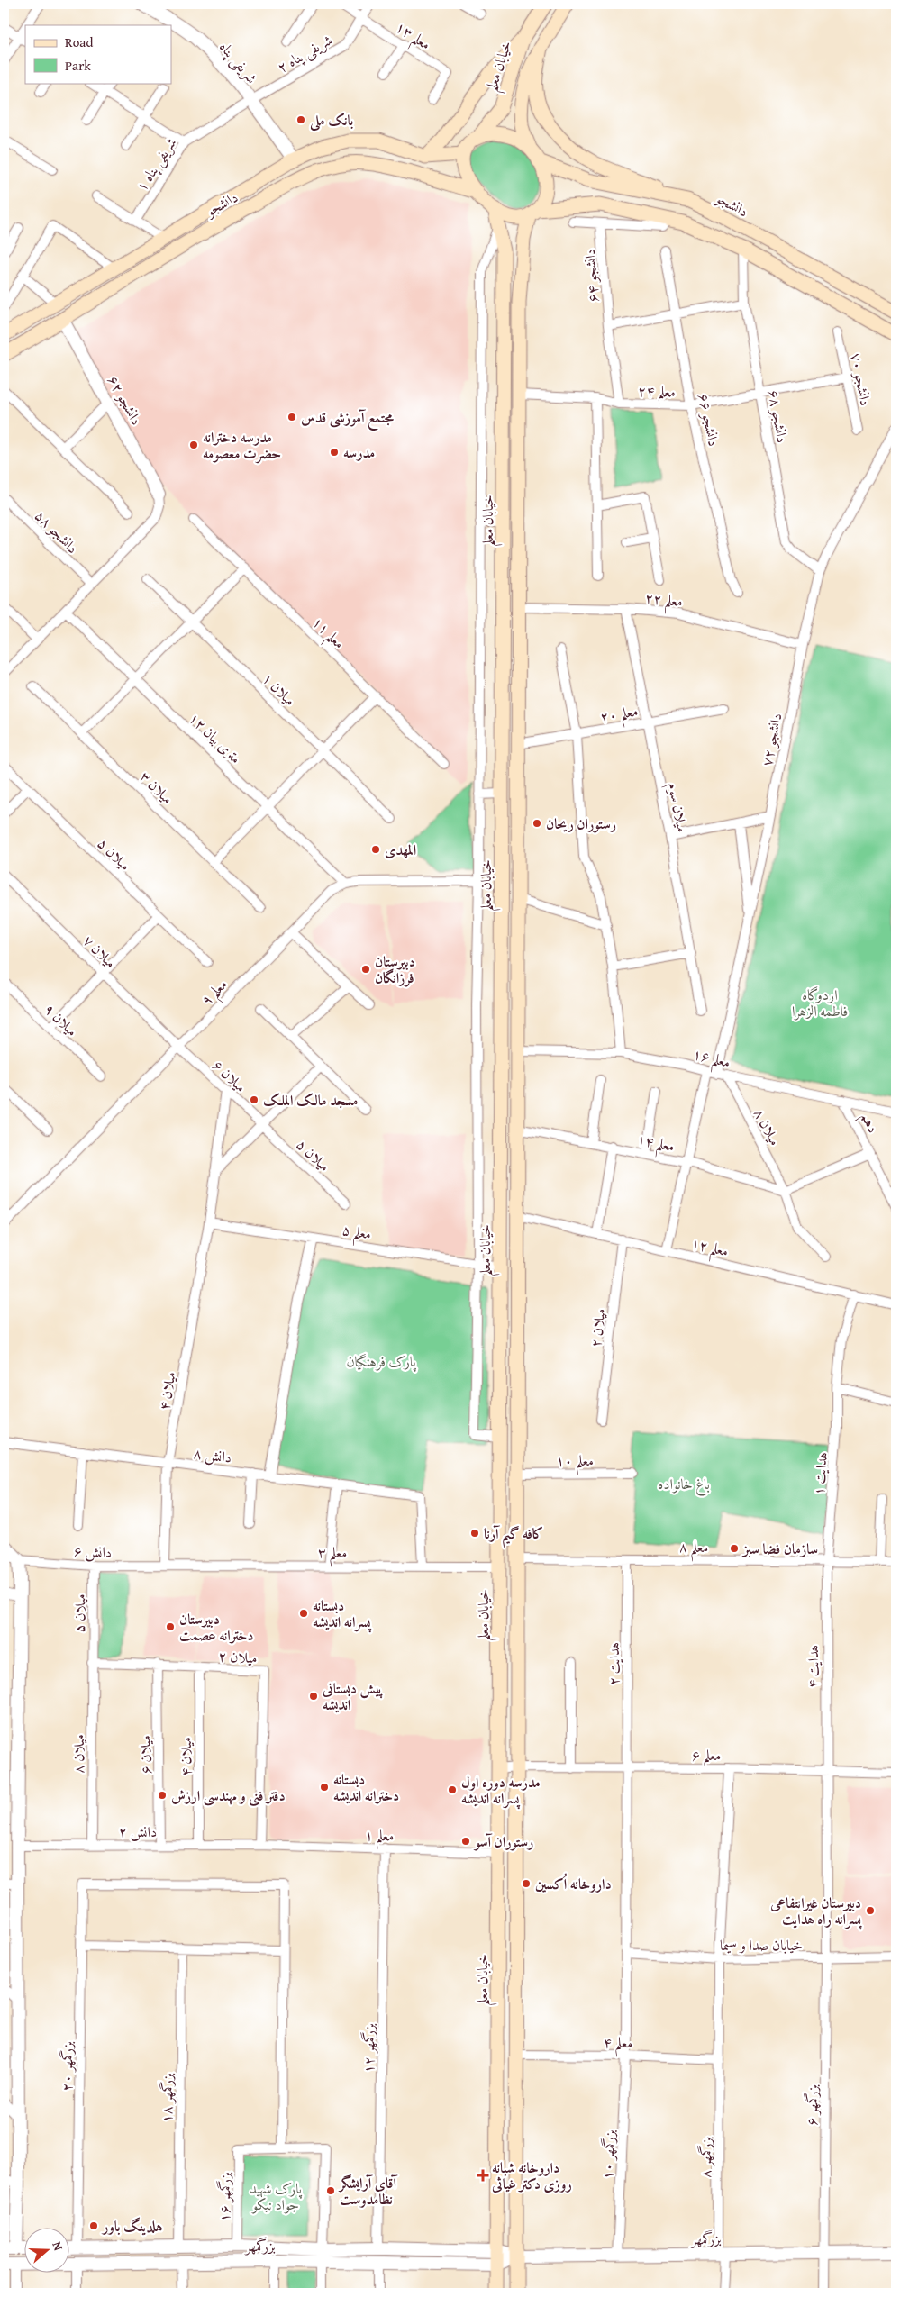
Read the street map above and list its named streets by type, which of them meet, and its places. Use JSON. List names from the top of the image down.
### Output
{
  "streets": {
    "main road": ["خیابان معلم", "دانشجو"],
    "street": [
      "معلم ۱۳",
      "شریفی پناه ۲",
      "شریفی پناه",
      "شریفی پناه ۱",
      "دانشجو ۶۴",
      "دانشجو ۷۰",
      "معلم ۲۴",
      "دانشجو ۶۲",
      "دانشجو ۶۸",
      "دانشجو ۶۶",
      "دانشجو ۵۸",
      "معلم ۲۲",
      "معلم ۱۱",
      "میلان ۱",
      "معلم ۲۰",
      "۱۲ متری بیان",
      "دانشجو ۷۲",
      "میلان ۳",
      "میلان سوم",
      "میلان ۵",
      "میلان ۷",
      "معلم ۹",
      "میلان ۹",
      "معلم ۱۶",
      "میلان ۶",
      "دهم",
      "میلان ۸",
      "معلم ۱۴",
      "معلم ۵",
      "معلم ۱۲",
      "میلان ۲",
      "میلان ۴",
      "دانش ۸",
      "معلم ۱۰",
      "هدایت ۱",
      "معلم ۸",
      "دانش ۶",
      "معلم ۳",
      "هدایت ۲",
      "هدایت ۴",
      "معلم ۶",
      "دانش ۲",
      "معلم ۱",
      "خیابان صدا و سیما",
      "معلم ۴",
      "بزرگمهر ۱۲",
      "بزرگمهر ۲۰",
      "بزرگمهر ۱۸",
      "بزرگمهر ۶",
      "بزرگمهر ۱۰",
      "بزرگمهر ۸",
      "بزرگمهر ۱۶",
      "بزرگمهر"
    ]
  },
  "crossings": [
    ["معلم ۱۳", "شریفی پناه ۲"],
    ["شریفی پناه ۲", "شریفی پناه"],
    ["شریفی پناه ۲", "شریفی پناه ۱"],
    ["شریفی پناه", "شریفی پناه ۱"],
    ["شریفی پناه", "دانشجو"],
    ["خیابان معلم", "دانشجو"],
    ["خیابان معلم", "معلم ۵"],
    ["خیابان معلم", "معلم ۳"],
    ["خیابان معلم", "معلم ۶"],
    ["خیابان معلم", "معلم ۱"],
    ["خیابان معلم", "بزرگمهر"],
    ["دانشجو", "دانشجو ۶۲"],
    ["دانشجو ۶۴", "معلم ۲۴"],
    ["دانشجو ۷۰", "معلم ۲۴"],
    ["معلم ۲۴", "دانشجو ۶۸"],
    ["معلم ۲۴", "دانشجو ۶۶"],
    ["دانشجو ۶۸", "دانشجو ۷۲"],
    ["معلم ۲۲", "دانشجو ۷۲"],
    ["معلم ۲۲", "میلان سوم"],
    ["معلم ۲۰", "میلان سوم"],
    ["۱۲ متری بیان", "معلم ۹"],
    ["دانشجو ۷۲", "معلم ۱۶"],
    ["دانشجو ۷۲", "میلان ۸"],
    ["میلان ۵", "میلان ۶"],
    ["میلان ۵", "میلان ۸"],
    ["میلان ۵", "میلان ۲"],
    ["میلان ۵", "دانش ۶"],
    ["میلان ۷", "معلم ۹"],
    ["میلان ۷", "میلان ۶"],
    ["معلم ۹", "میلان ۶"],
    ["معلم ۱۶", "دهم"],
    ["معلم ۱۶", "میلان ۸"],
    ["میلان ۶", "میلان ۲"],
    ["میلان ۶", "میلان ۴"],
    ["میلان ۶", "دانش ۲"],
    ["میلان ۸", "معلم ۱۴"],
    ["میلان ۸", "میلان ۲"],
    ["میلان ۸", "دانش ۲"],
    ["معلم ۵", "میلان ۴"],
    ["معلم ۱۲", "میلان ۲"],
    ["معلم ۱۲", "هدایت ۱"],
    ["میلان ۲", "میلان ۴"],
    ["میلان ۲", "دانش ۲"],
    ["میلان ۲", "معلم ۱"],
    ["میلان ۴", "دانش ۸"],
    ["میلان ۴", "دانش ۶"],
    ["میلان ۴", "معلم ۳"],
    ["میلان ۴", "دانش ۲"],
    ["دانش ۸", "معلم ۳"],
    ["هدایت ۱", "معلم ۸"],
    ["هدایت ۱", "هدایت ۴"],
    ["معلم ۸", "هدایت ۲"],
    ["معلم ۸", "هدایت ۴"],
    ["دانش ۶", "معلم ۳"],
    ["هدایت ۲", "معلم ۶"],
    ["هدایت ۲", "خیابان صدا و سیما"],
    ["هدایت ۲", "بزرگمهر ۱۰"],
    ["هدایت ۴", "معلم ۶"],
    ["هدایت ۴", "خیابان صدا و سیما"],
    ["هدایت ۴", "بزرگمهر ۶"],
    ["معلم ۶", "بزرگمهر ۸"],
    ["دانش ۲", "معلم ۱"],
    ["معلم ۱", "بزرگمهر ۱۲"],
    ["خیابان صدا و سیما", "بزرگمهر ۶"],
    ["خیابان صدا و سیما", "بزرگمهر ۱۰"],
    ["خیابان صدا و سیما", "بزرگمهر ۸"],
    ["معلم ۴", "بزرگمهر ۱۰"],
    ["معلم ۴", "بزرگمهر ۸"],
    ["بزرگمهر ۱۲", "بزرگمهر"],
    ["بزرگمهر ۲۰", "بزرگمهر"],
    ["بزرگمهر ۱۸", "بزرگمهر"],
    ["بزرگمهر ۶", "بزرگمهر"],
    ["بزرگمهر ۱۰", "بزرگمهر"],
    ["بزرگمهر ۸", "بزرگمهر"],
    ["بزرگمهر ۱۶", "بزرگمهر"]
  ],
  "parks": [
    "اردوگاه فاطمه الزهرا",
    "پارک فرهنگیان",
    "باغ خانواده",
    "پارک شهید جواد نیکو"
  ],
  "places": {
    "other": [
      "بانک ملی",
      "مجتمع آموزشی قدس",
      "مدرسه دخترانه حضرت معصومه",
      "مدرسه",
      "رستوران ریحان",
      "المهدی",
      "دبیرستان فرزانگان",
      "مسجد مالک الملک",
      "کافه گیم آرنا",
      "سازمان فضا سبز",
      "دبستانه پسرانه اندیشه",
      "دبیرستان دخترانه عصمت",
      "پیش دبستانی اندیشه",
      "دبستانه دخترانه اندیشه",
      "مدرسه دوره اول پسرانه اندیشه",
      "دفتر فنی و مهندسی ارزش",
      "رستوران آسو",
      "داروخانه اُکسین",
      "دبیرستان غیرانتفاعی پسرانه راه هدایت",
      "آقای آرایشگر نظامدوست",
      "هلدینگ باور"
    ],
    "health": ["داروخانه شبانه روزی دکتر غیاثی"]
  },
  "legend": ["Road", "Park"],
  "north": "right"
}
